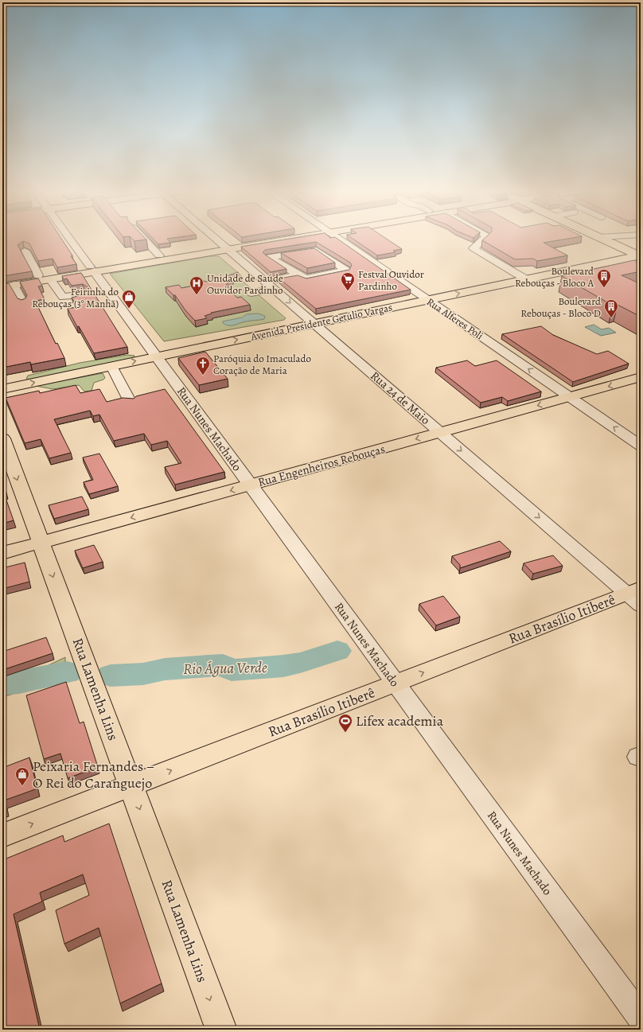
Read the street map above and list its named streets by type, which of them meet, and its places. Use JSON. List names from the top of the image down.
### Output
{
  "streets": {
    "main road": [
      "Avenida Presidente Getúlio Vargas",
      "Rua Engenheiros Rebouças",
      "Rua Brasílio Itiberê",
      "Rua Lamenha Lins"
    ],
    "street": ["Rua Alferes Poli", "Rua 24 de Maio", "Rua Nunes Machado"]
  },
  "crossings": [
    ["Rua Alferes Poli", "Avenida Presidente Getúlio Vargas"],
    ["Rua Alferes Poli", "Rua Engenheiros Rebouças"],
    ["Avenida Presidente Getúlio Vargas", "Rua 24 de Maio"],
    ["Avenida Presidente Getúlio Vargas", "Rua Nunes Machado"],
    ["Rua 24 de Maio", "Rua Engenheiros Rebouças"],
    ["Rua 24 de Maio", "Rua Brasílio Itiberê"],
    ["Rua Nunes Machado", "Rua Engenheiros Rebouças"],
    ["Rua Nunes Machado", "Rua Brasílio Itiberê"],
    ["Rua Engenheiros Rebouças", "Rua Lamenha Lins"],
    ["Rua Brasílio Itiberê", "Rua Lamenha Lins"]
  ],
  "one_way": [
    "Rua Alferes Poli",
    "Rua 24 de Maio",
    "Rua Engenheiros Rebouças",
    "Rua Brasílio Itiberê",
    "Rua Lamenha Lins"
  ],
  "water": ["Rio Água Verde"],
  "places": {
    "building": ["Boulevard Rebouças - Bloco A", "Boulevard Rebouças - Bloco D"],
    "supermarket": ["Festval Ouvidor Pardinho"],
    "hospital": ["Unidade de Saúde Ouvidor Pardinho"],
    "shop": ["Feirinha do Rebouças (3° Manhã)", "Peixaria Fernandes – O Rei do Caranguejo"],
    "church": ["Paróquia do Imaculado Coração de Maria"],
    "sports": ["Lifex academia"]
  }
}
